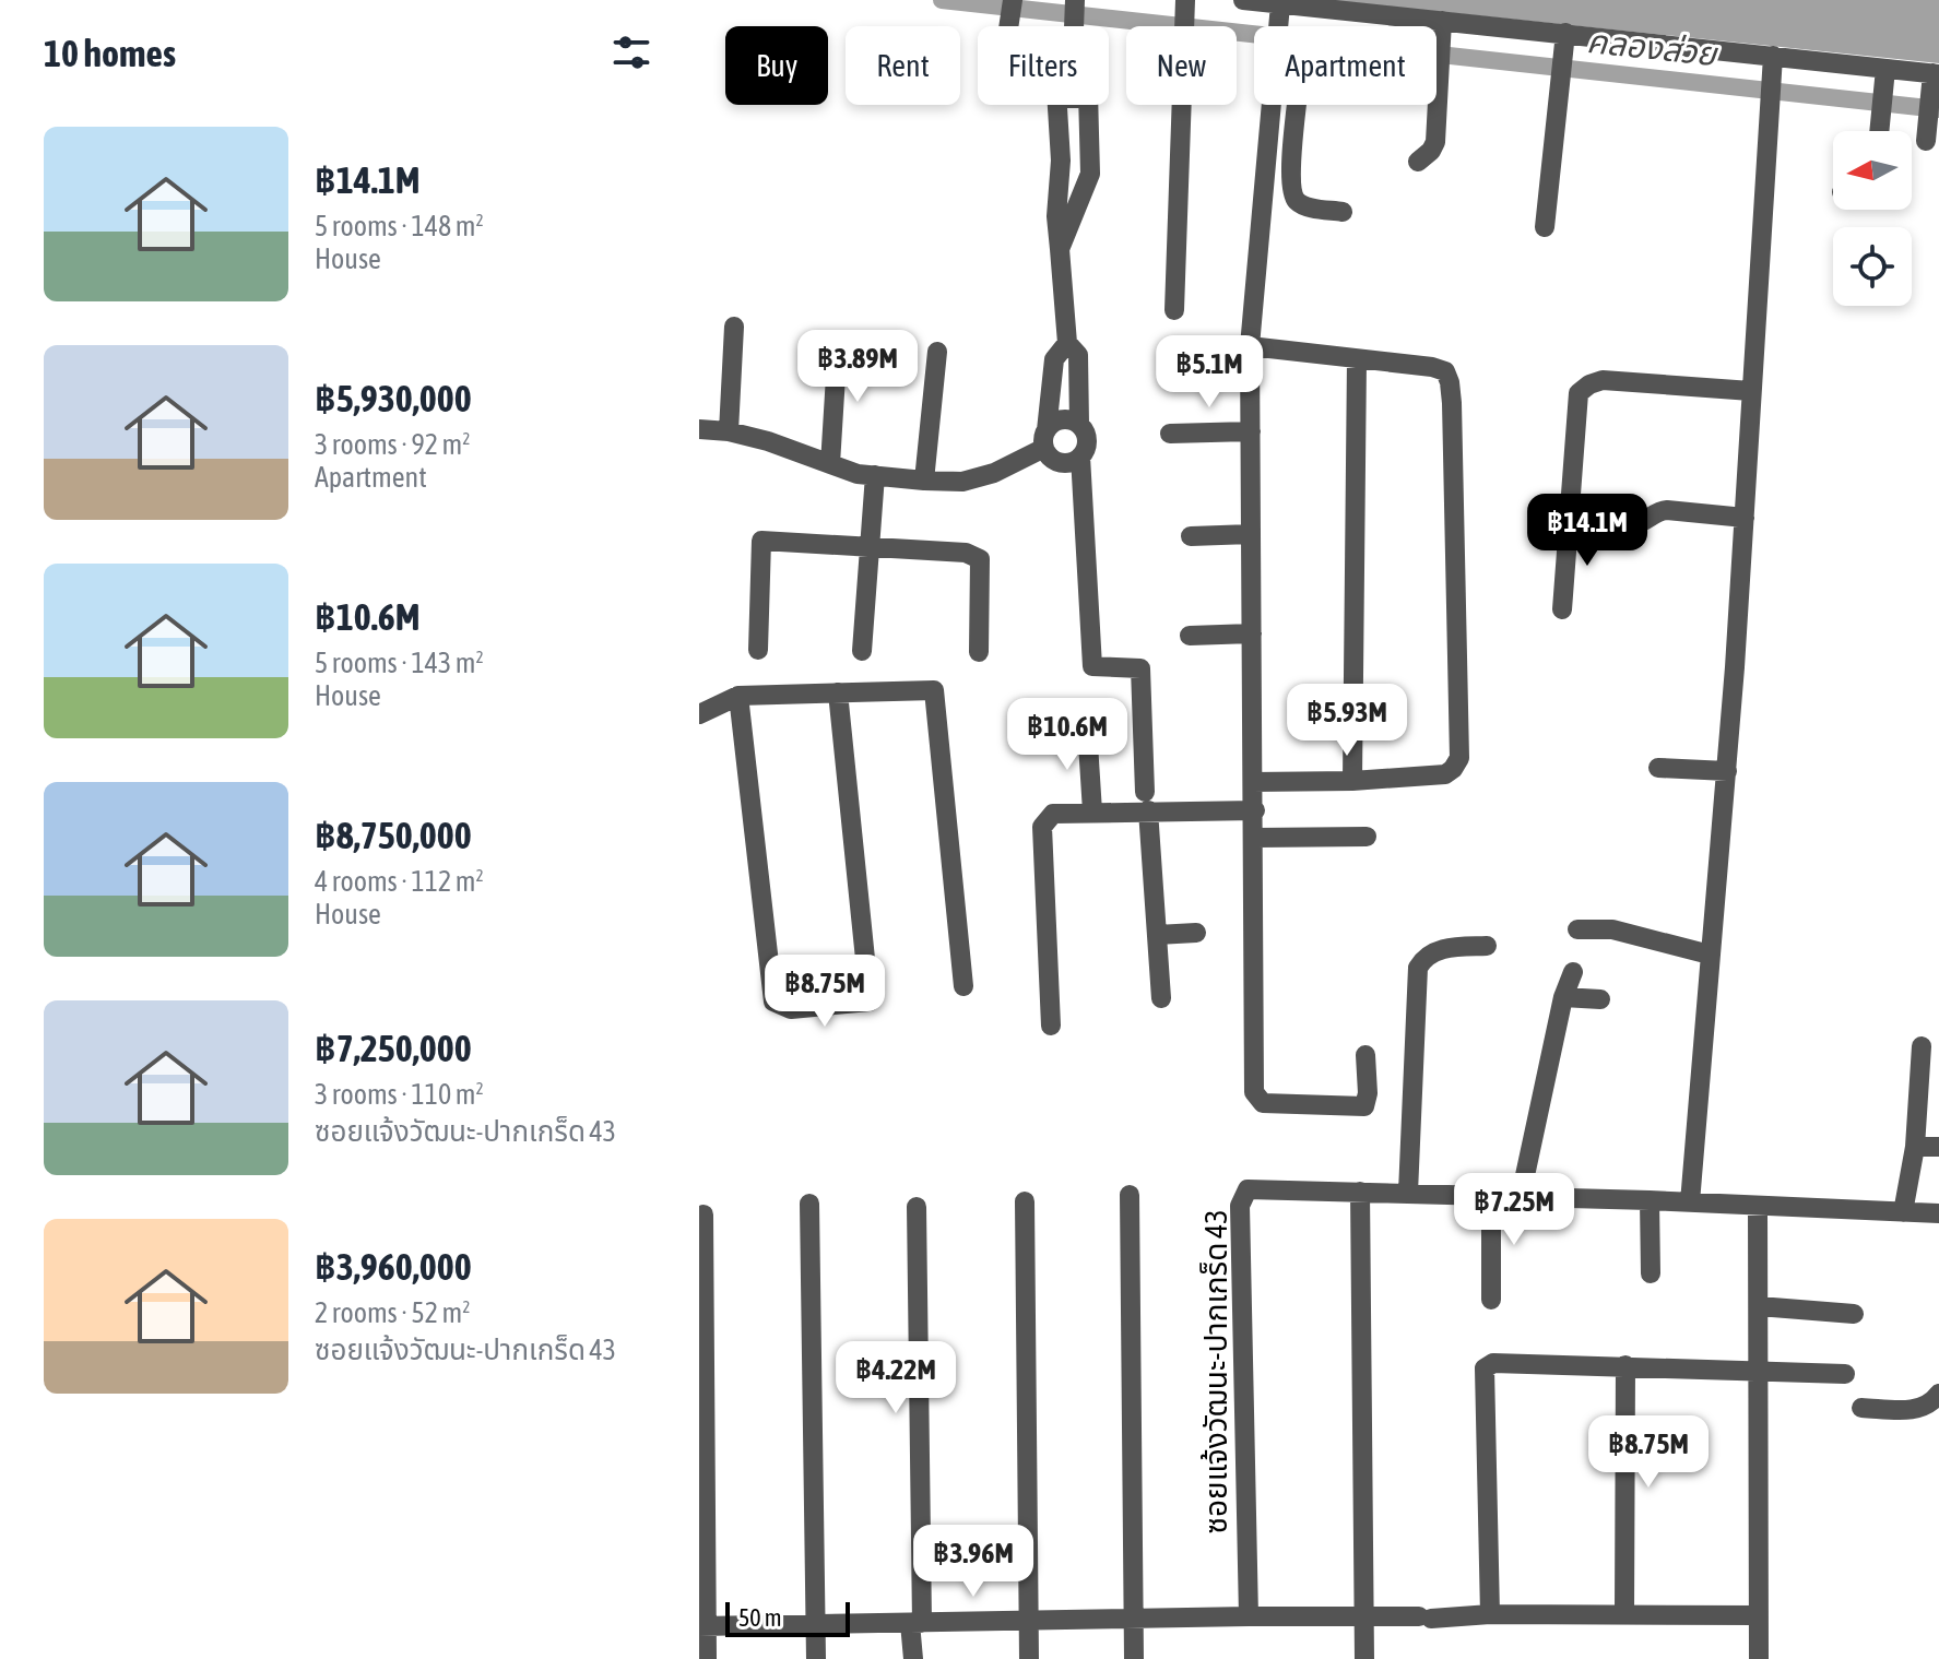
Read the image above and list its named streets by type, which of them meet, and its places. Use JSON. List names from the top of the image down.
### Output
{
  "streets": {
    "street": ["ซอยแจ้งวัฒนะ-ปากเกร็ด 43"]
  },
  "water": ["คลองส่วย"],
  "scale_bar": "50 m",
  "north": "left",
  "page": {
    "heading": "10 homes",
    "chip": [
      "Buy",
      "Rent",
      "Filters",
      "New",
      "Apartment"
    ],
    "list": [
      {
        "name": "฿14.1M",
        "note": "5 rooms · 148 m² · House"
      },
      {
        "name": "฿5,930,000",
        "note": "3 rooms · 92 m² · Apartment"
      },
      {
        "name": "฿10.6M",
        "note": "5 rooms · 143 m² · House"
      },
      {
        "name": "฿8,750,000",
        "note": "4 rooms · 112 m² · House"
      },
      {
        "name": "฿7,250,000",
        "note": "3 rooms · 110 m² · ซอยแจ้งวัฒนะ-ปากเกร็ด 43"
      },
      {
        "name": "฿3,960,000",
        "note": "2 rooms · 52 m² · ซอยแจ้งวัฒนะ-ปากเกร็ด 43"
      }
    ],
    "price": [
      "฿3.89M",
      "฿5.1M",
      "฿14.1M",
      "฿5.93M",
      "฿10.6M",
      "฿8.75M",
      "฿7.25M",
      "฿4.22M",
      "฿8.75M",
      "฿3.96M"
    ],
    "scale": "50 m"
  }
}
